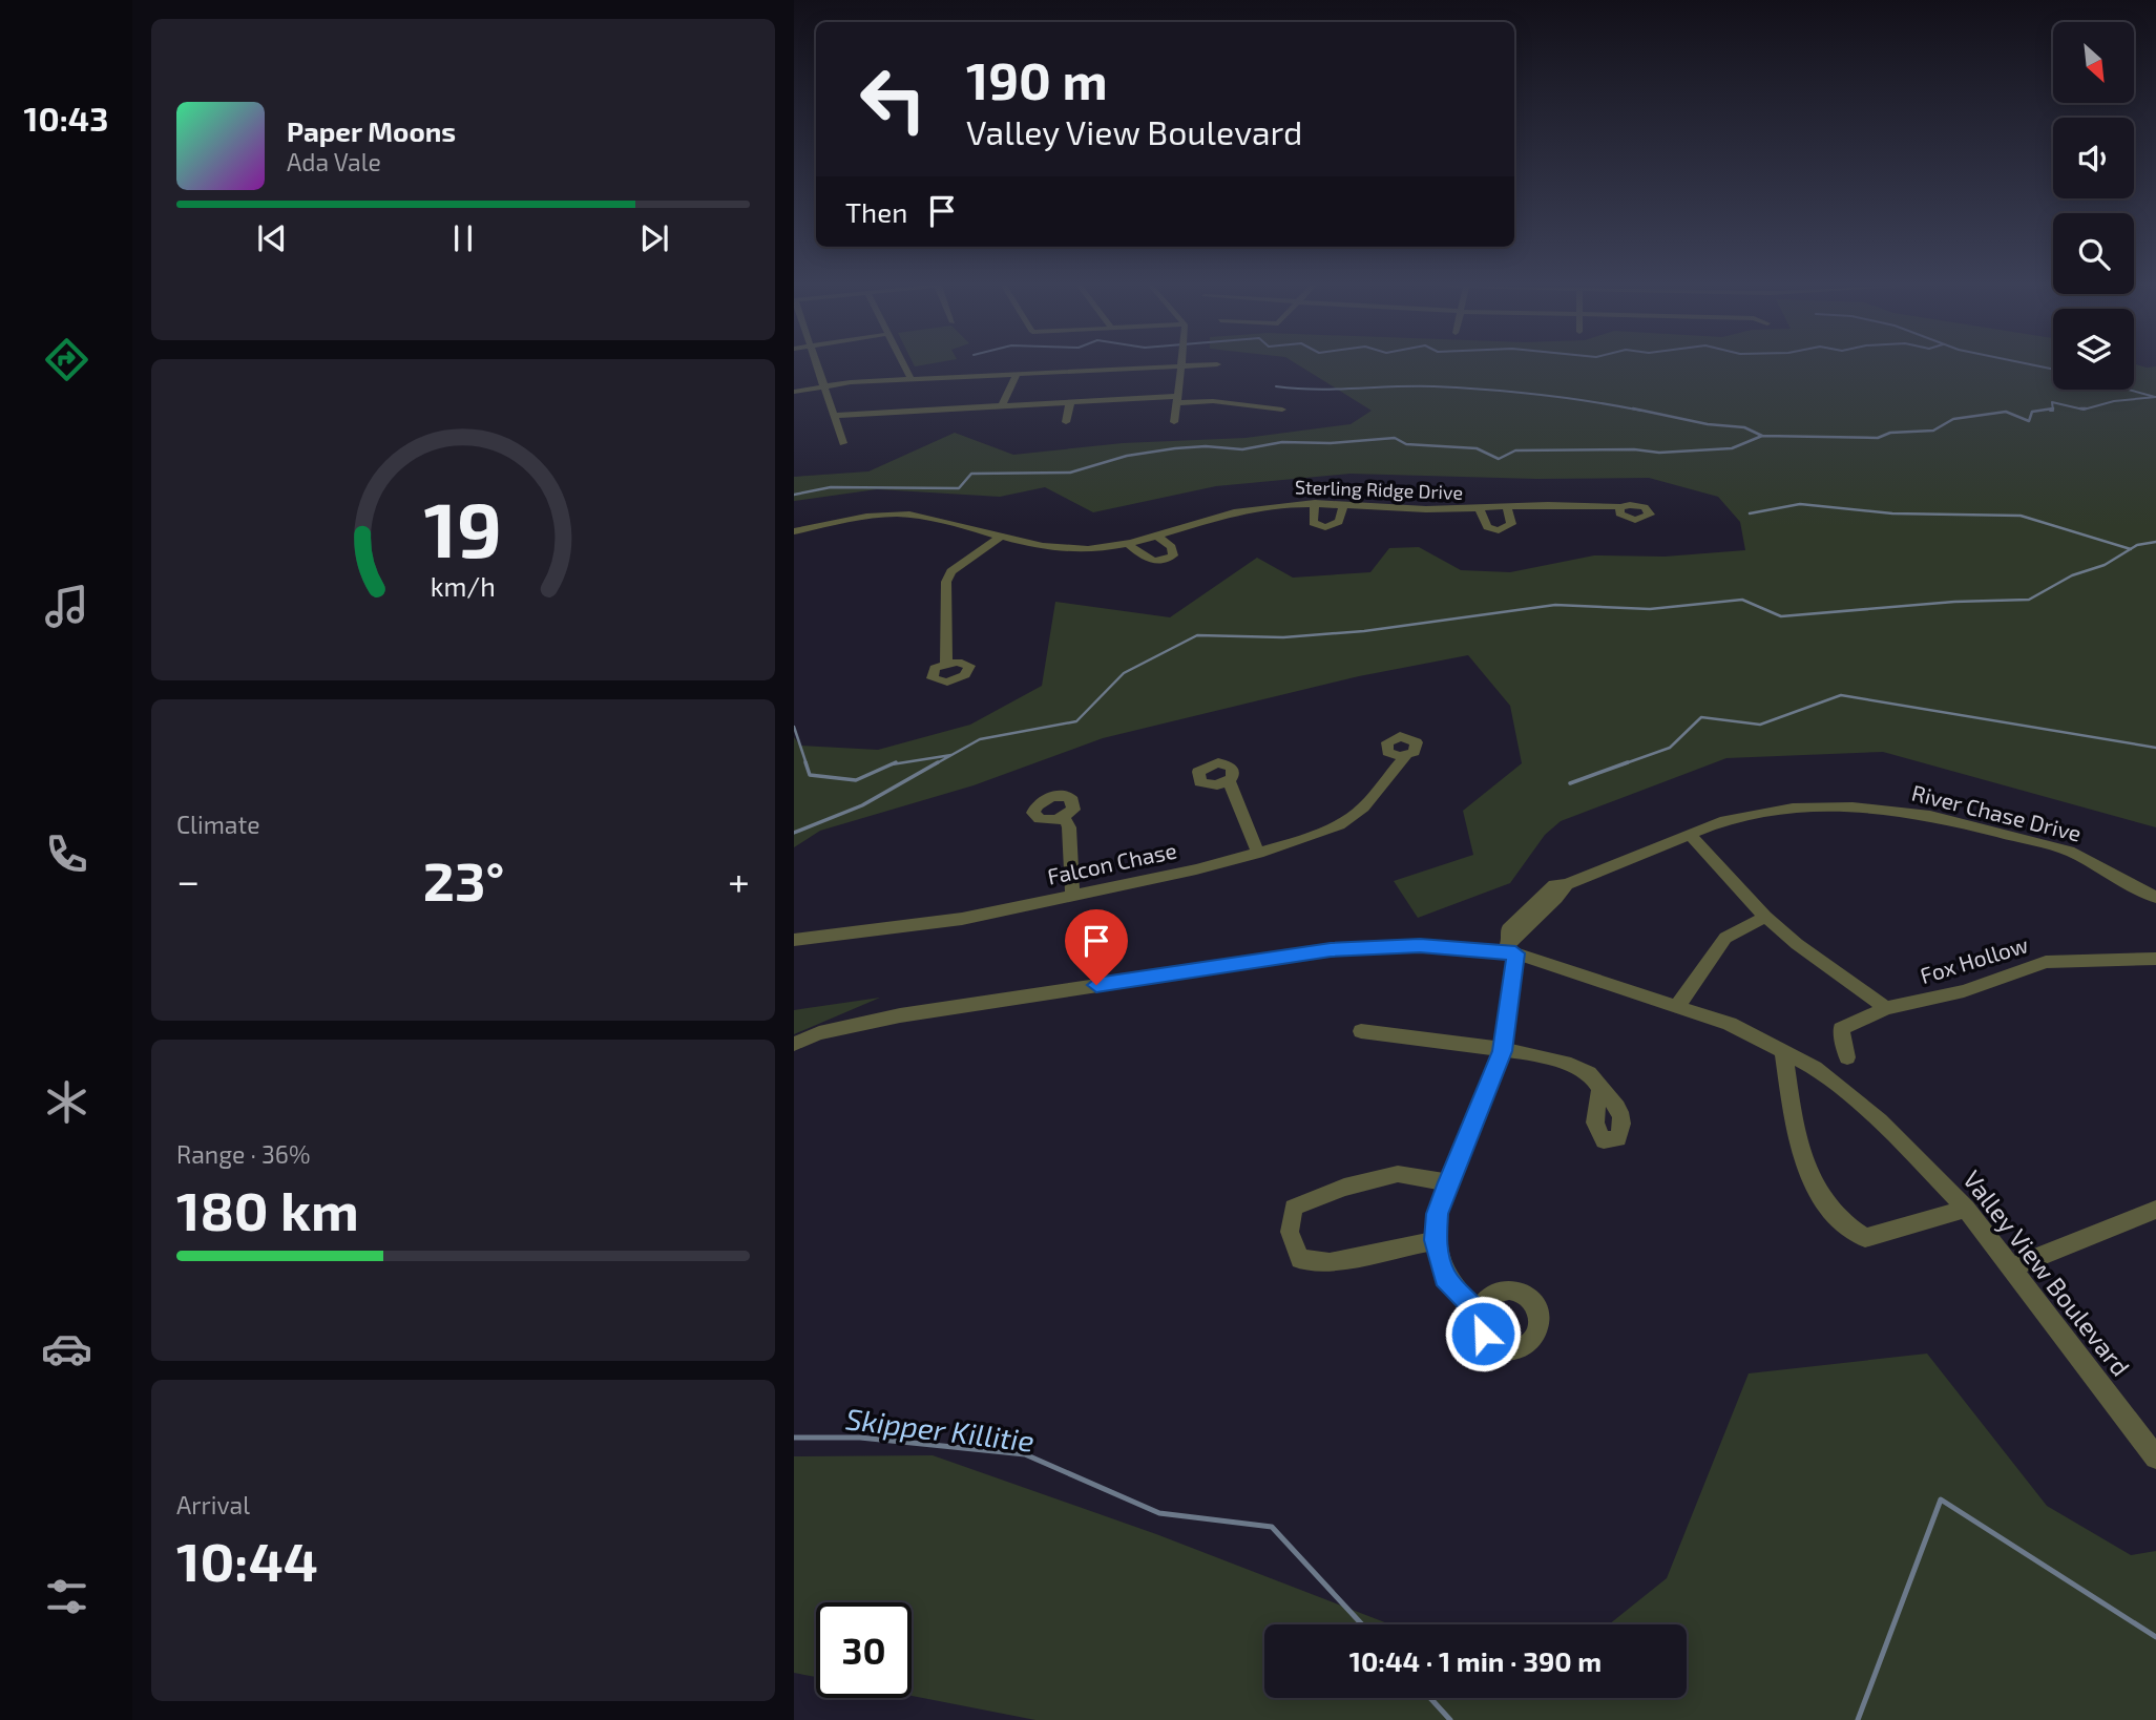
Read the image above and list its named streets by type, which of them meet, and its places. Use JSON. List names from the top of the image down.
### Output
{
  "streets": {
    "street": [
      "Sterling Ridge Drive",
      "River Chase Drive",
      "Falcon Chase",
      "Fox Hollow",
      "Valley View Boulevard"
    ]
  },
  "crossings": [
    ["River Chase Drive", "Valley View Boulevard"]
  ],
  "water": ["Skipper Killitie"],
  "north": "bottom right",
  "page": {
    "tabs": "10:43",
    "turn": ["190 m", "Valley View Boulevard"],
    "song": ["Paper Moons", "Ada Vale"],
    "then": "Then",
    "tile": [
      "Climate",
      ["Range · 36%", "180 km"],
      ["Arrival", "10:44"]
    ],
    "heat": ["−", "23°", "+"],
    "limit": "30",
    "trip": "10:44 · 1 min · 390 m",
    "gauge": ["19", "km/h"]
  }
}
